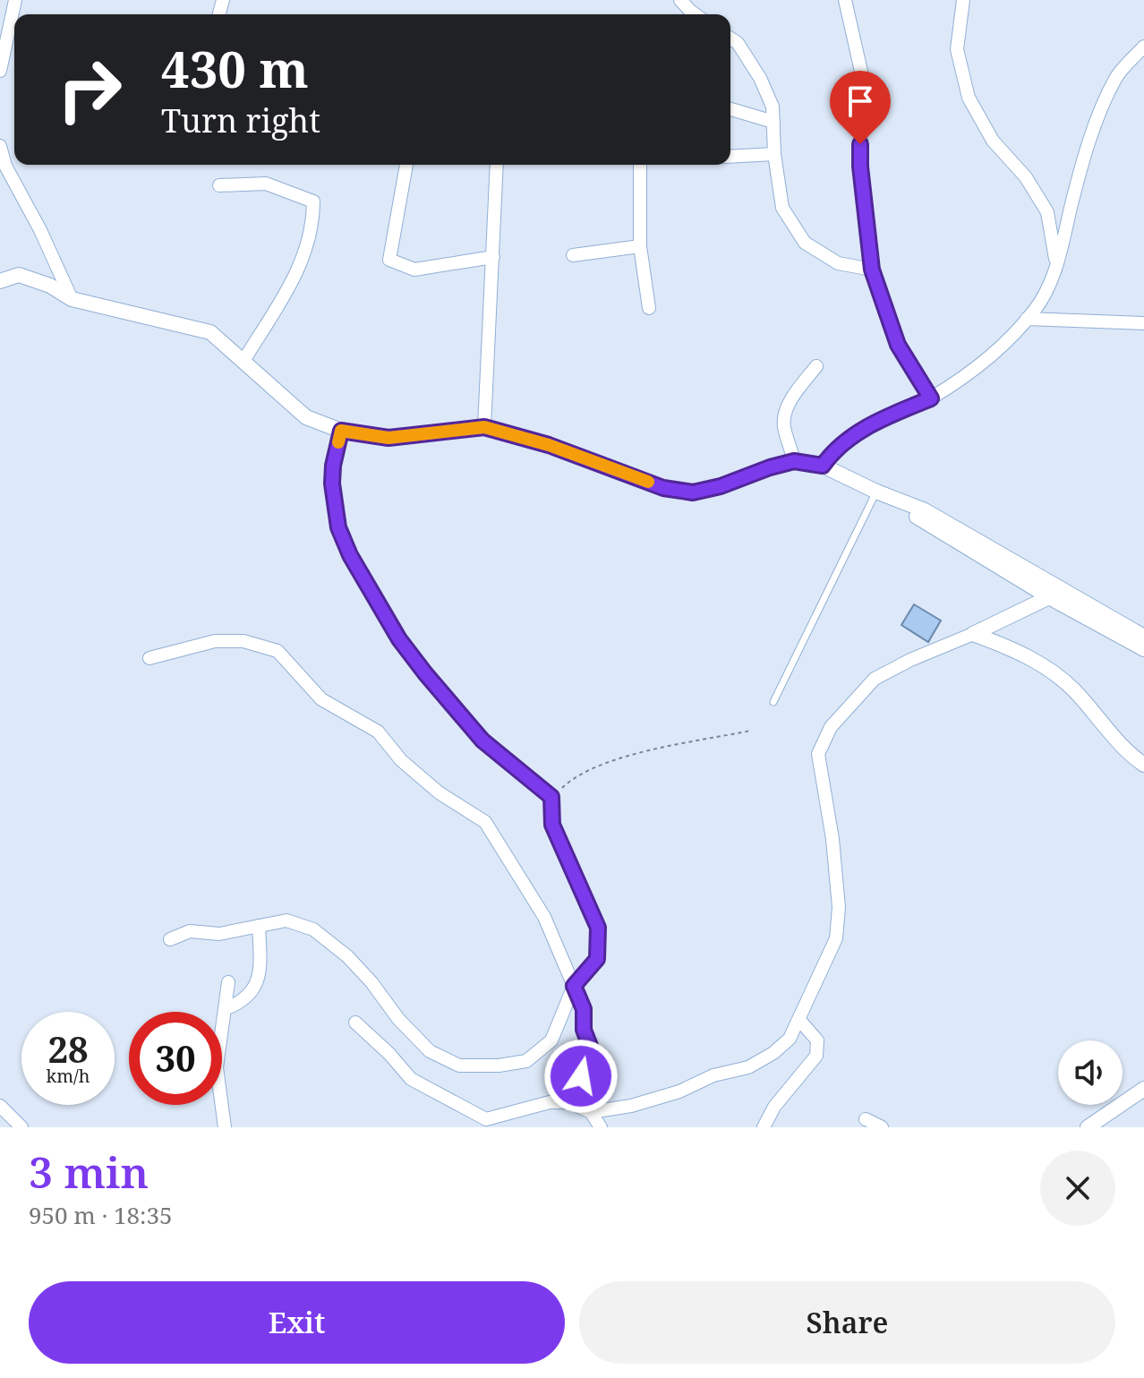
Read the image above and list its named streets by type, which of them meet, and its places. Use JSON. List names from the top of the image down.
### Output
{
  "page": {
    "turn": ["430 m", "Turn right"],
    "speed": "28 km/h",
    "limit": "30",
    "heading": ["3 min", "950 m · 18:35"],
    "buttons": ["Exit", "Share"]
  }
}
